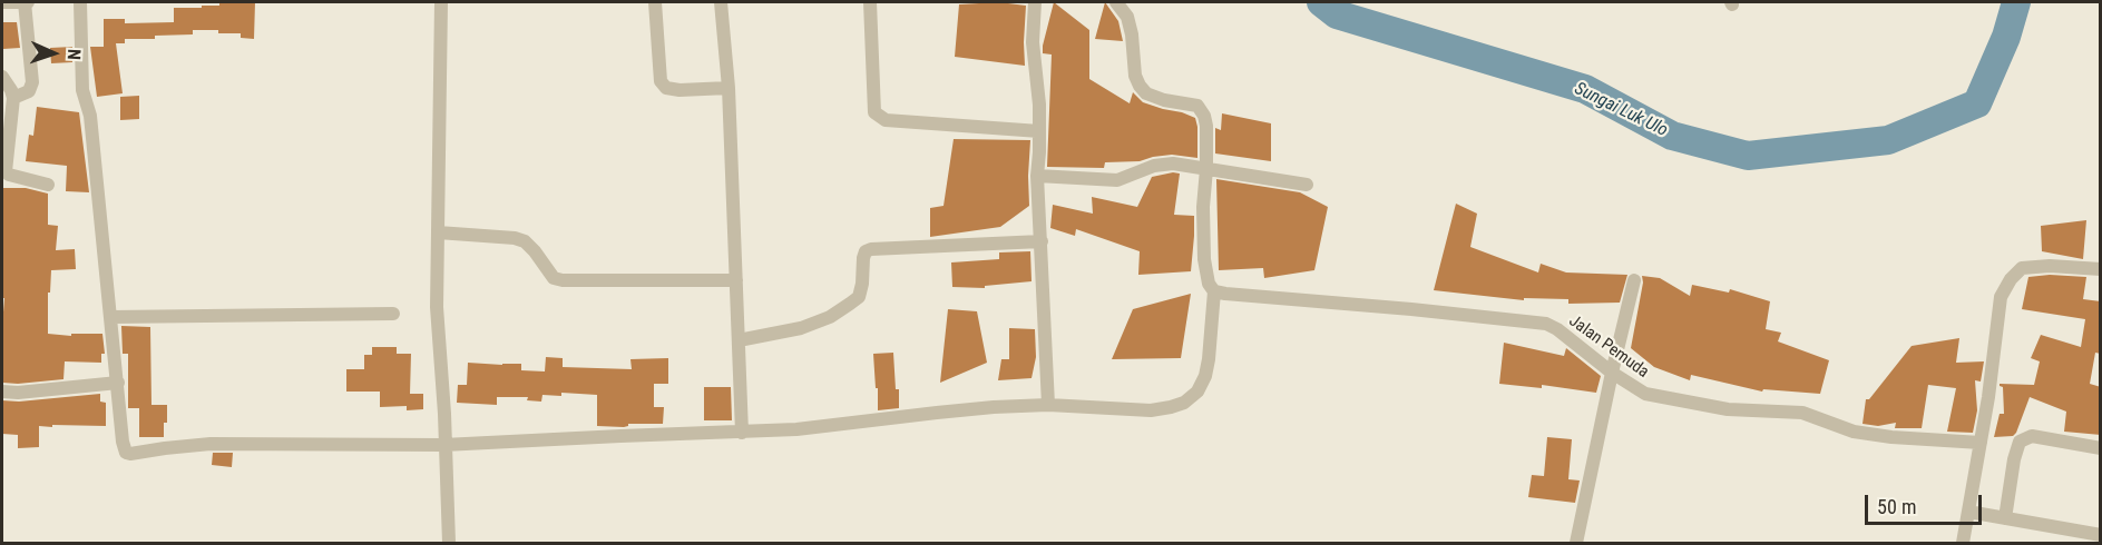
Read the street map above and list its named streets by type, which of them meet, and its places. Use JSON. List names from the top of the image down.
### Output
{
  "streets": {
    "street": ["Jalan Pemuda"]
  },
  "water": ["Sungai Luk Ulo"],
  "scale_bar": "50 m",
  "north": "right"
}
